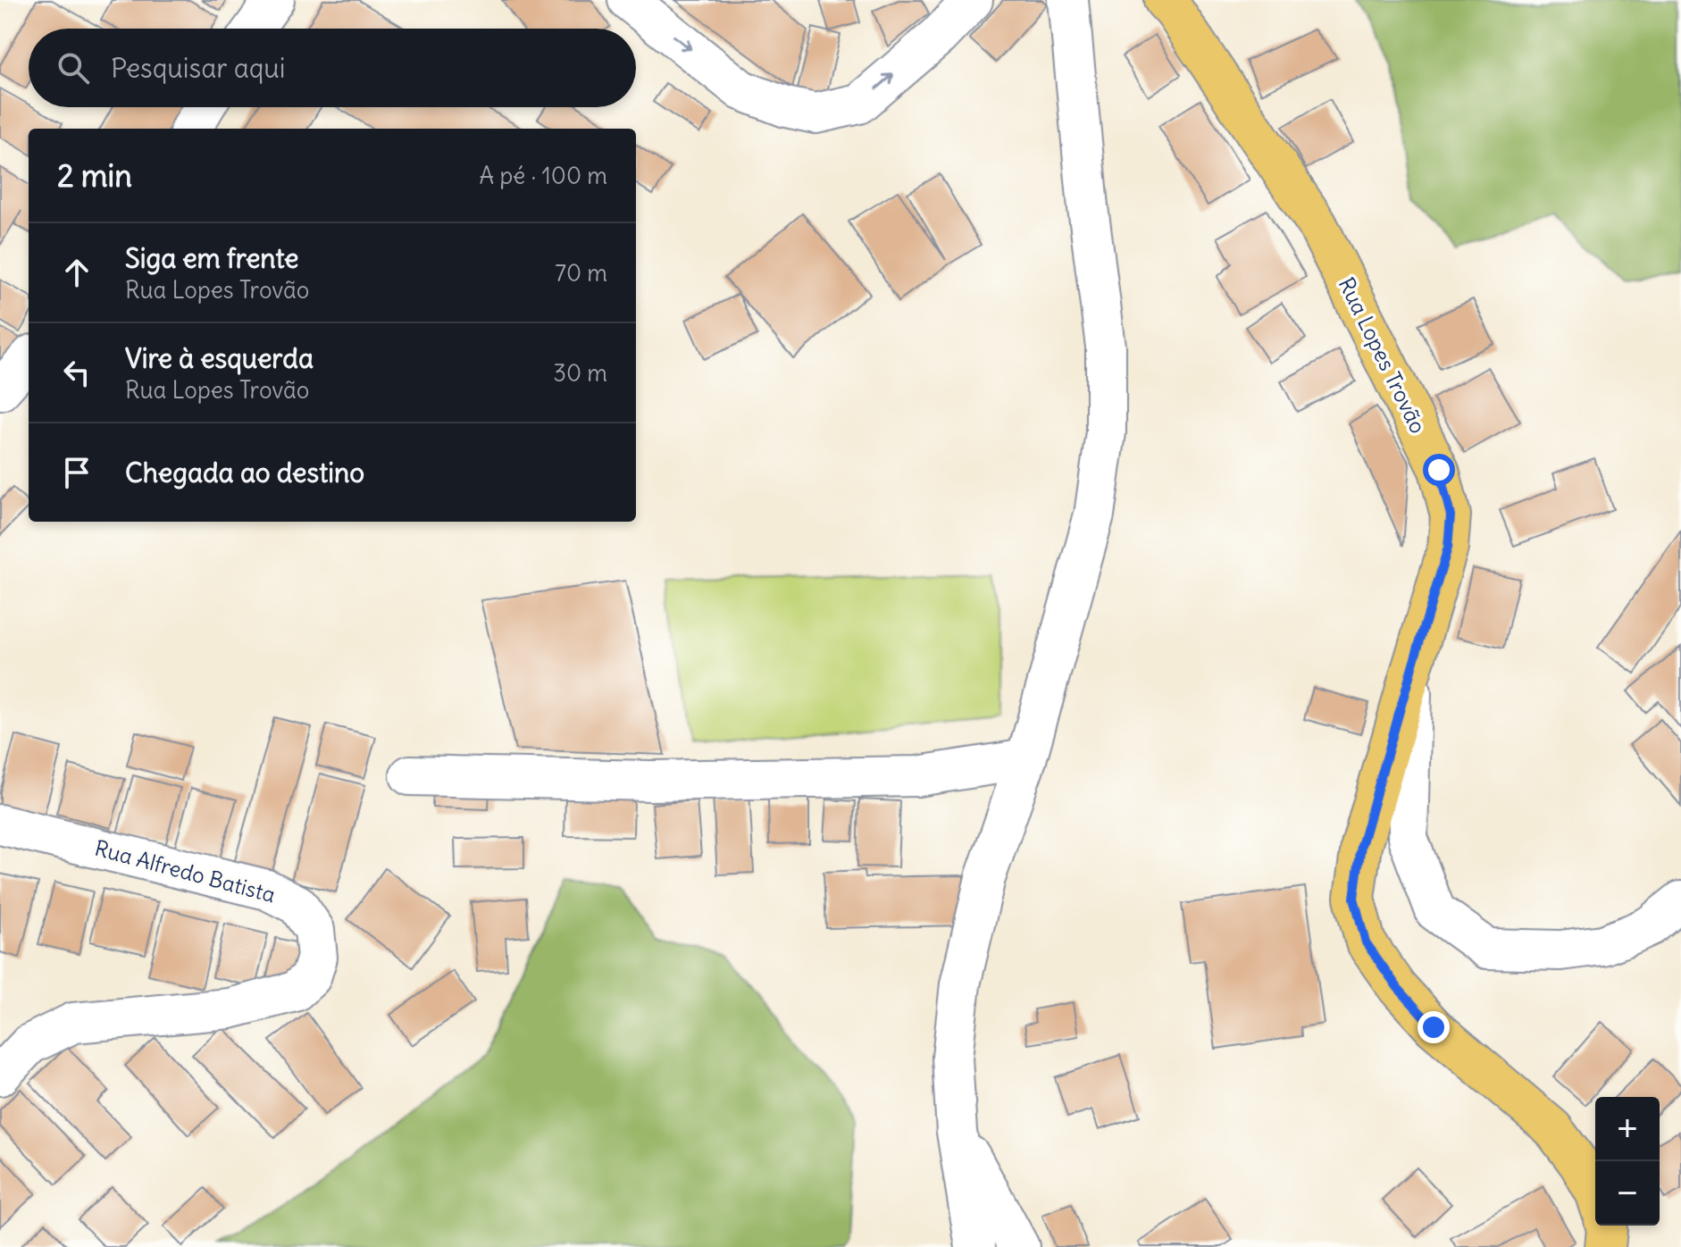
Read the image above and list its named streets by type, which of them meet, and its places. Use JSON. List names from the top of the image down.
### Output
{
  "streets": {
    "main road": ["Rua Lopes Trovão"],
    "street": ["Rua Alfredo Batista"]
  },
  "page": {
    "search": "Pesquisar aqui",
    "heading": ["2 min", "A pé · 100 m"],
    "list": [
      ["Siga em frente", "Rua Lopes Trovão", "70 m"],
      ["Vire à esquerda", "Rua Lopes Trovão", "30 m"],
      "Chegada ao destino"
    ],
    "map_buttons": ["+", "−"]
  }
}
